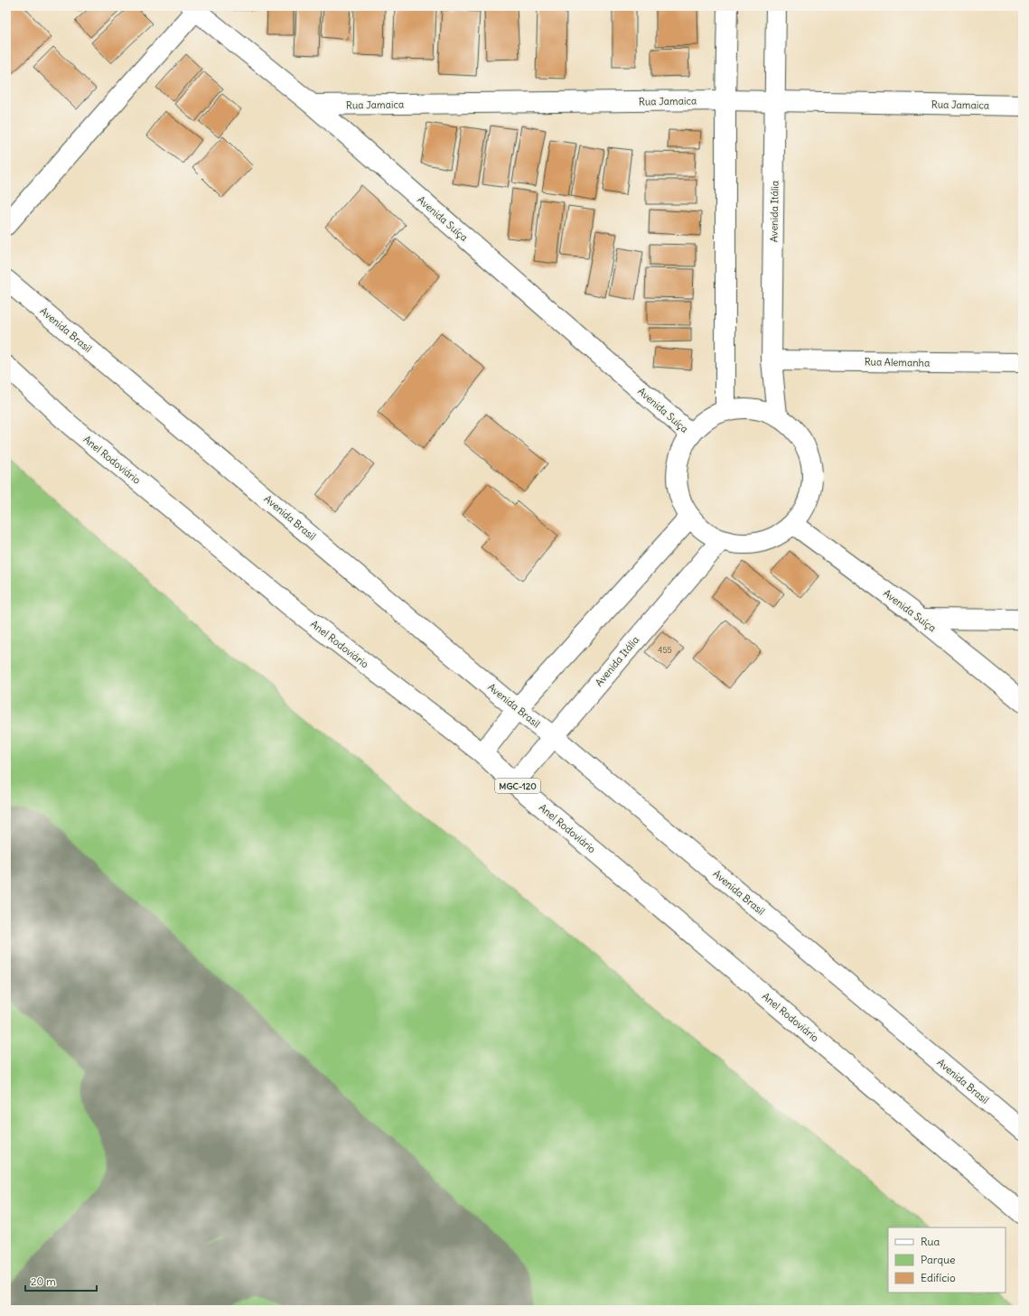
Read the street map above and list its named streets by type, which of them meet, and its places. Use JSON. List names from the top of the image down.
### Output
{
  "streets": {
    "street": [
      "Rua Jamaica",
      "Avenida Itália",
      "Avenida Suíça",
      "Avenida Brasil",
      "Rua Alemanha",
      "Anel Rodoviário",
      "MGC-120"
    ]
  },
  "crossings": [
    ["Rua Jamaica", "Avenida Itália"],
    ["Rua Jamaica", "Avenida Suíça"],
    ["Avenida Itália", "Avenida Brasil"],
    ["Avenida Itália", "Rua Alemanha"],
    ["Avenida Itália", "Anel Rodoviário"]
  ],
  "house_numbers": ["455"],
  "legend": ["Rua", "Parque", "Edifício"],
  "scale_bar": "20 m"
}
